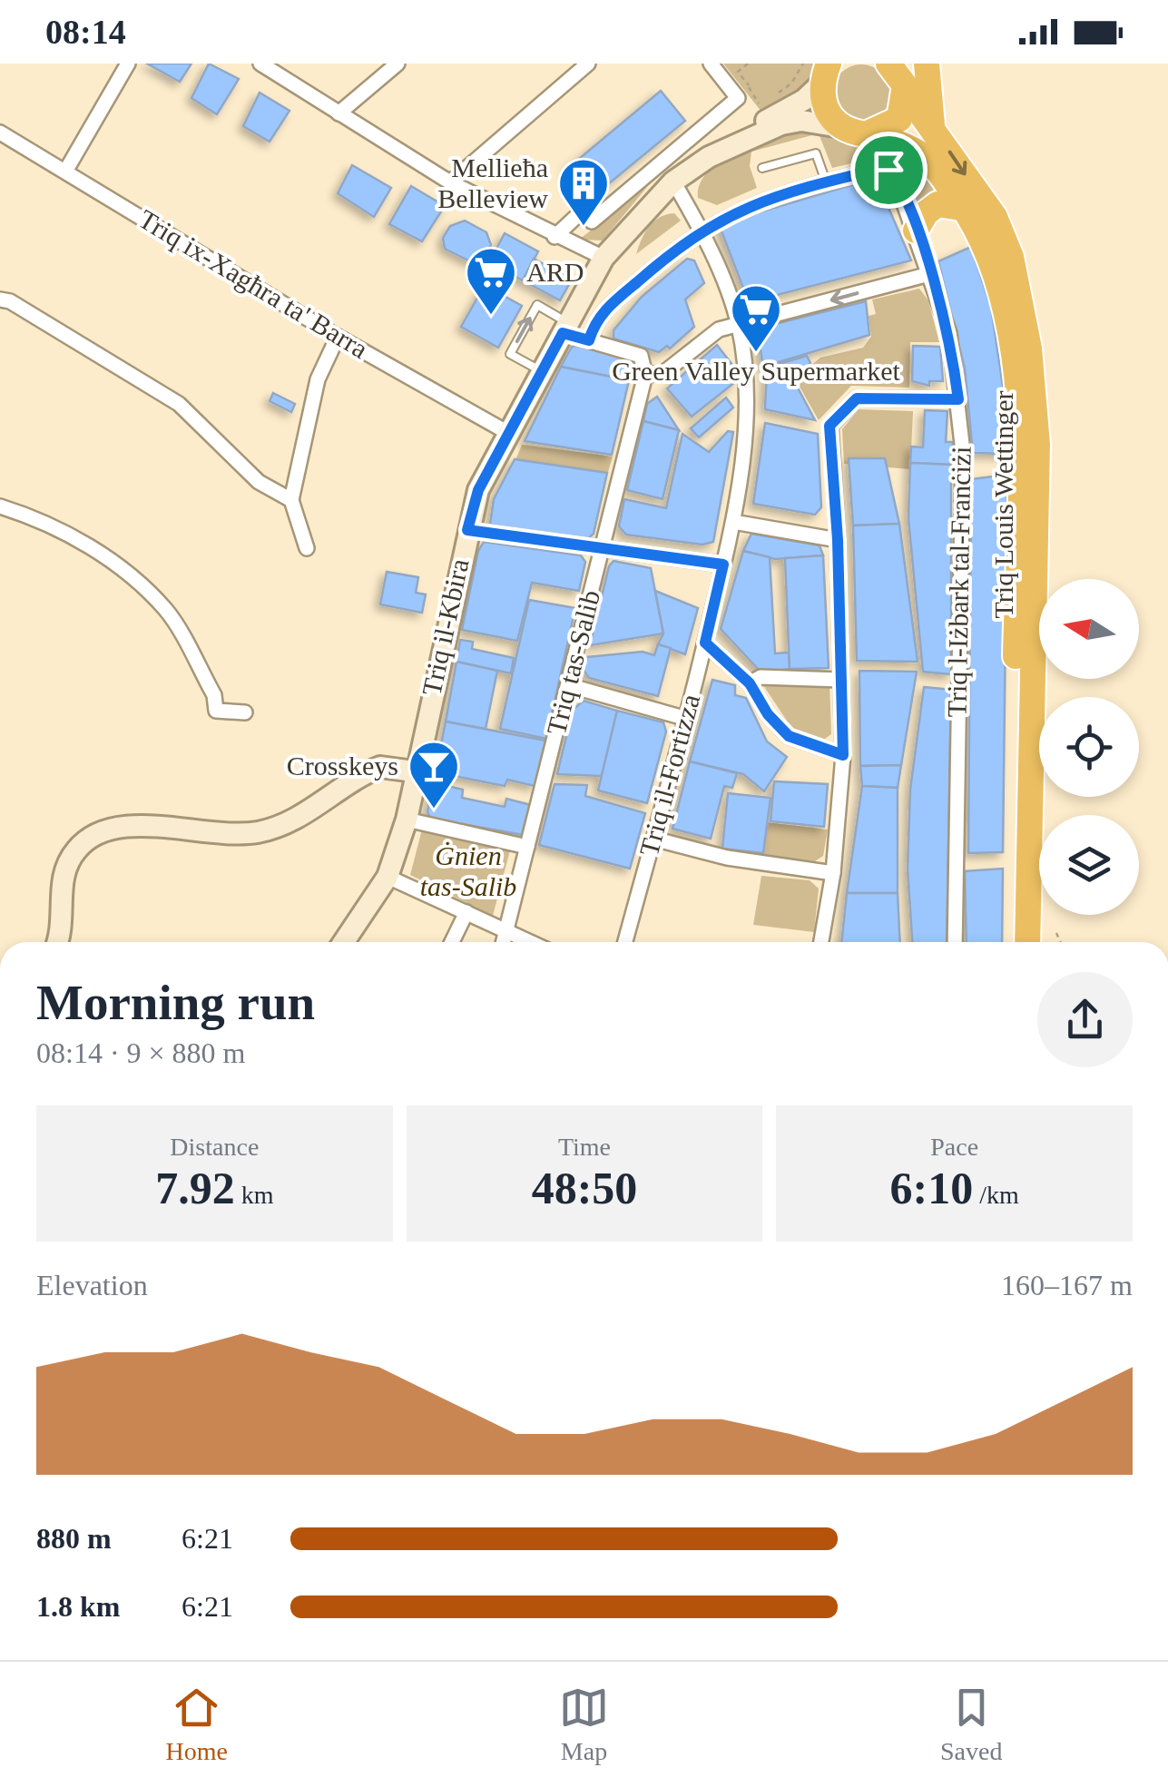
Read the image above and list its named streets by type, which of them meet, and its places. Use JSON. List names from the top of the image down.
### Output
{
  "streets": {
    "highway": ["Triq Louis Wettinger"],
    "main road": ["Triq il-Kbira"],
    "street": [
      "Triq ix-Xagħra ta' Barra",
      "Triq l-Iżbark tal-Franċiżi",
      "Triq tas-Salib",
      "Triq il-Fortizza"
    ]
  },
  "crossings": [
    ["Triq ix-Xagħra ta' Barra", "Triq il-Kbira"],
    ["Triq Louis Wettinger", "Triq il-Kbira"],
    ["Triq il-Kbira", "Triq il-Fortizza"]
  ],
  "parks": ["Ġnien tas-Salib"],
  "places": {
    "building": ["Mellieħa Belleview"],
    "supermarket": ["ARD", "Green Valley Supermarket"],
    "bar": ["Crosskeys"]
  },
  "north": "left",
  "page": {
    "status": "08:14",
    "heading": ["Morning run", "08:14 · 9 × 880 m"],
    "stats": [
      ["Distance", "7.92 km"],
      ["Time", "48:50"],
      ["Pace", "6:10 /km"]
    ],
    "chart": ["Elevation", "160–167 m"],
    "list": [
      {
        "name": "880 m",
        "note": "6:21"
      },
      {
        "name": "1.8 km",
        "note": "6:21"
      }
    ],
    "tabs": ["Home", "Map", "Saved"]
  }
}
